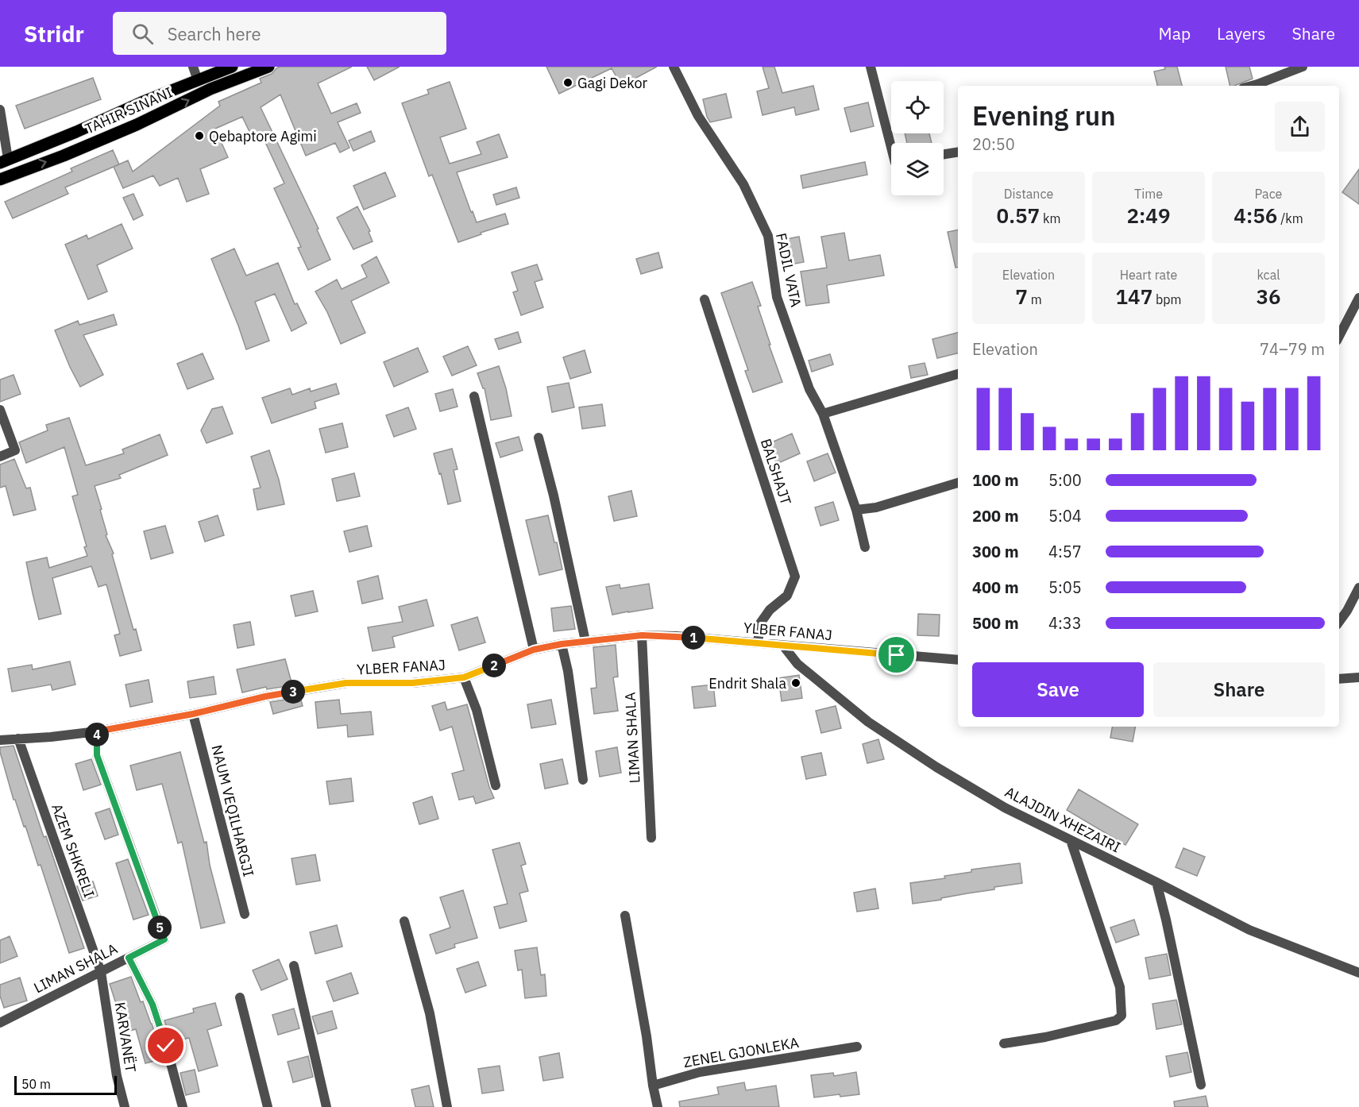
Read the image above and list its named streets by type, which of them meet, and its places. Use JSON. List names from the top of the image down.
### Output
{
  "streets": {
    "main road": ["TAHIR SINANI"],
    "street": [
      "FADIL VATA",
      "BALSHAJT",
      "YLBER FANAJ",
      "LIMAN SHALA",
      "NAUM VEQILHARGJI",
      "ALAJDIN XHEZAIRI",
      "AZEM SHKRELI",
      "KARVANËT",
      "ZENEL GJONLEKA"
    ]
  },
  "crossings": [
    ["BALSHAJT", "YLBER FANAJ"],
    ["YLBER FANAJ", "LIMAN SHALA"],
    ["YLBER FANAJ", "NAUM VEQILHARGJI"],
    ["YLBER FANAJ", "ALAJDIN XHEZAIRI"],
    ["YLBER FANAJ", "AZEM SHKRELI"],
    ["LIMAN SHALA", "AZEM SHKRELI"],
    ["LIMAN SHALA", "KARVANËT"],
    ["AZEM SHKRELI", "KARVANËT"]
  ],
  "places": ["Gagi Dekor", "Qebaptore Agimi", "Endrit Shala"],
  "scale_bar": "50 m",
  "page": {
    "header": "Stridr",
    "search": "Search here",
    "nav": ["Map", "Layers", "Share"],
    "heading": ["Evening run", "20:50"],
    "stats": [
      ["Distance", "0.57 km"],
      ["Time", "2:49"],
      ["Pace", "4:56 /km"],
      ["Elevation", "7 m"],
      ["Heart rate", "147 bpm"],
      ["kcal", "36"]
    ],
    "chart": ["Elevation", "74–79 m"],
    "list": [
      {
        "name": "100 m",
        "note": "5:00"
      },
      {
        "name": "200 m",
        "note": "5:04"
      },
      {
        "name": "300 m",
        "note": "4:57"
      },
      {
        "name": "400 m",
        "note": "5:05"
      },
      {
        "name": "500 m",
        "note": "4:33"
      }
    ],
    "pins": [
      "1",
      "2",
      "3",
      "4",
      "5"
    ],
    "buttons": ["Save", "Share"],
    "scale": "50 m"
  }
}
